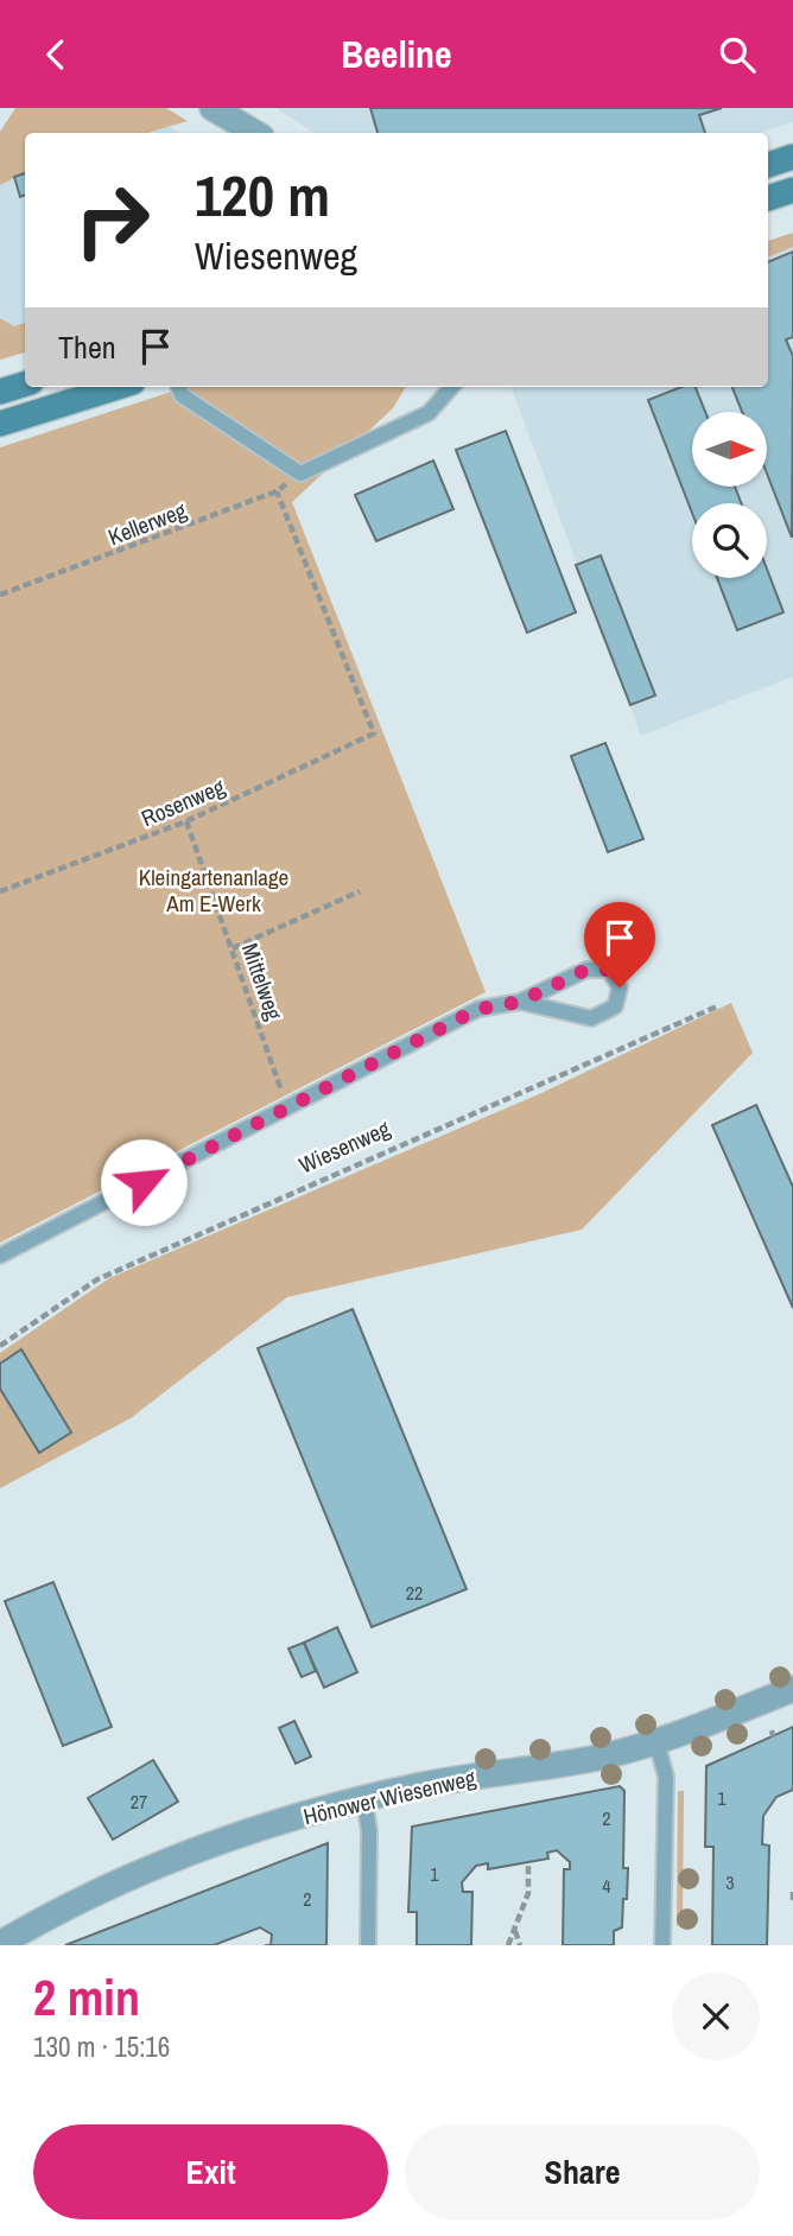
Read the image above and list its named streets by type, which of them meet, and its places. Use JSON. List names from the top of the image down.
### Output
{
  "streets": {
    "street": ["Hönower Wiesenweg"],
    "path": [
      "Kellerweg",
      "Rosenweg",
      "Mittelweg",
      "Wiesenweg"
    ]
  },
  "crossings": [
    ["Kellerweg", "Rosenweg"],
    ["Rosenweg", "Mittelweg"]
  ],
  "parks": ["Kleingartenanlage Am E-Werk"],
  "house_numbers": [
    "22",
    "1",
    "27",
    "2",
    "1",
    "3",
    "4",
    "2"
  ],
  "north": "right",
  "page": {
    "header": "Beeline",
    "turn": ["120 m", "Wiesenweg"],
    "then": "Then",
    "heading": ["2 min", "130 m · 15:16"],
    "buttons": ["Exit", "Share"]
  }
}
